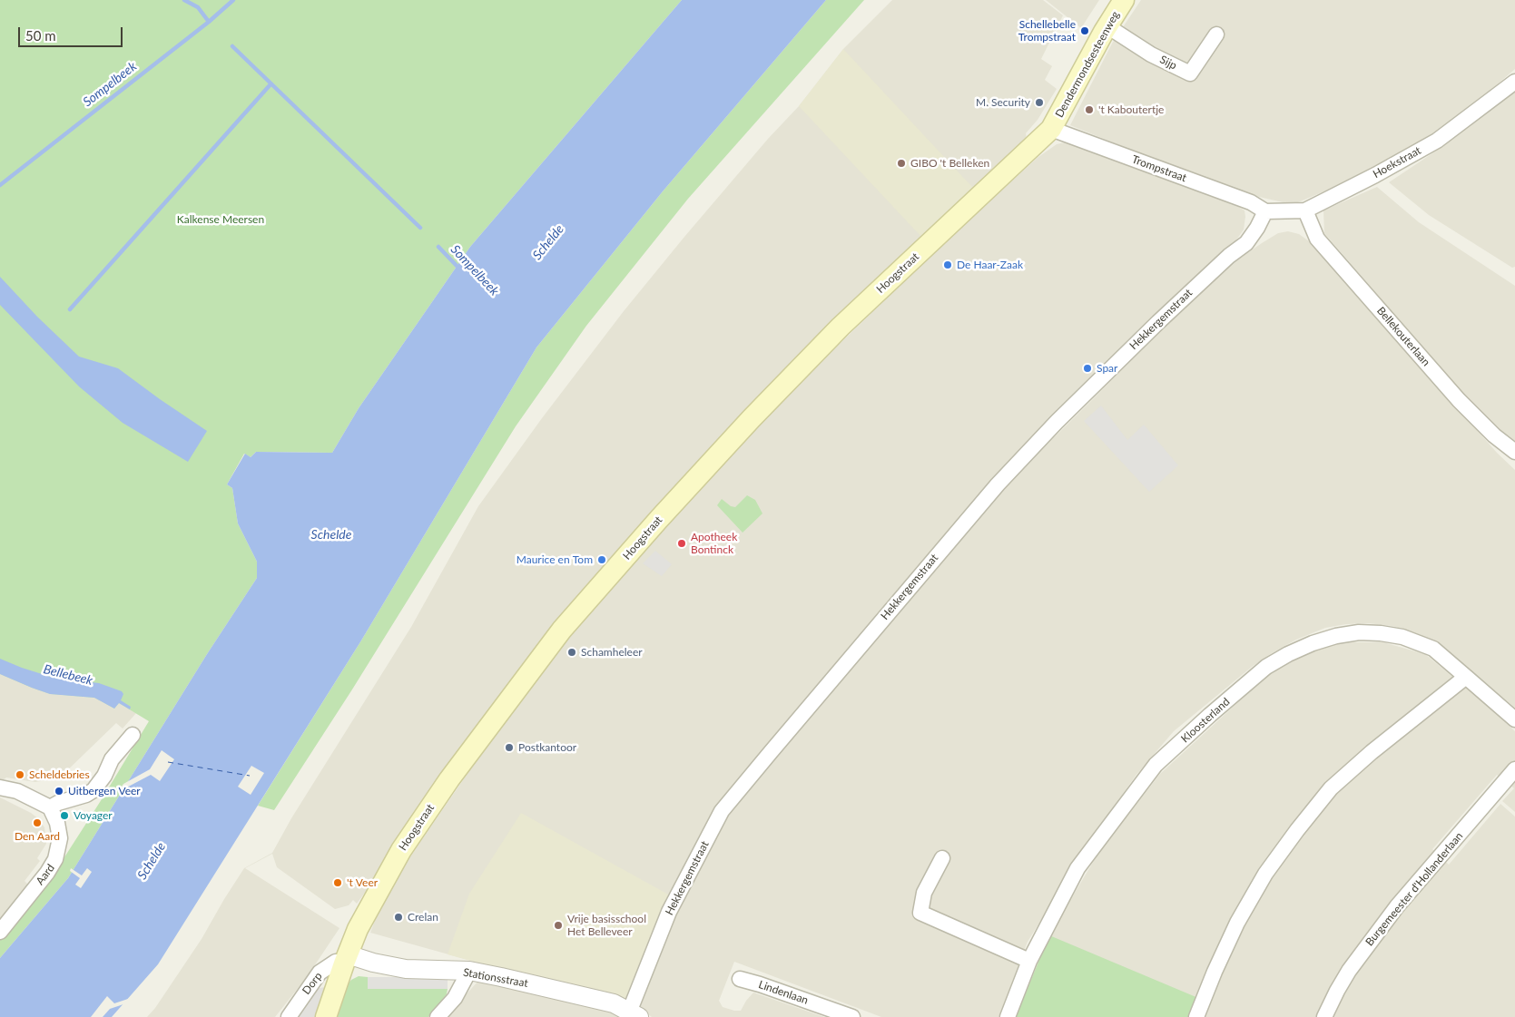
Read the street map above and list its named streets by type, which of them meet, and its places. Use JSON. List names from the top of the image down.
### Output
{
  "streets": {
    "main road": ["Dendermondsesteenweg", "Hoogstraat"],
    "street": [
      "Sijp",
      "Hoekstraat",
      "Trompstraat",
      "Hekkergemstraat",
      "Bellekouterlaan",
      "Kloosterland",
      "Aard",
      "Burgemeester d'Hollanderlaan",
      "Stationsstraat",
      "Dorp",
      "Lindenlaan"
    ]
  },
  "crossings": [
    ["Sijp", "Dendermondsesteenweg"],
    ["Dendermondsesteenweg", "Trompstraat"],
    ["Dendermondsesteenweg", "Hoogstraat"],
    ["Hoekstraat", "Trompstraat"],
    ["Hoekstraat", "Hekkergemstraat"],
    ["Hoekstraat", "Bellekouterlaan"],
    ["Trompstraat", "Hoogstraat"],
    ["Trompstraat", "Hekkergemstraat"],
    ["Hoogstraat", "Stationsstraat"],
    ["Hoogstraat", "Dorp"],
    ["Hekkergemstraat", "Stationsstraat"],
    ["Stationsstraat", "Dorp"]
  ],
  "water": ["Sompelbeek", "Schelde", "Bellebeek"],
  "parks": ["Kalkense Meersen"],
  "places": [
    "Schellebelle Trompstraat",
    "M. Security",
    "'t Kaboutertje",
    "GIBO 't Belleken",
    "De Haar-Zaak",
    "Spar",
    "Apotheek Bontinck",
    "Maurice en Tom",
    "Schamheleer",
    "Postkantoor",
    "Scheldebries",
    "Uitbergen Veer",
    "Voyager",
    "Den Aard",
    "'t Veer",
    "Crelan",
    "Vrije basisschool Het Belleveer"
  ],
  "scale_bar": "50 m"
}
